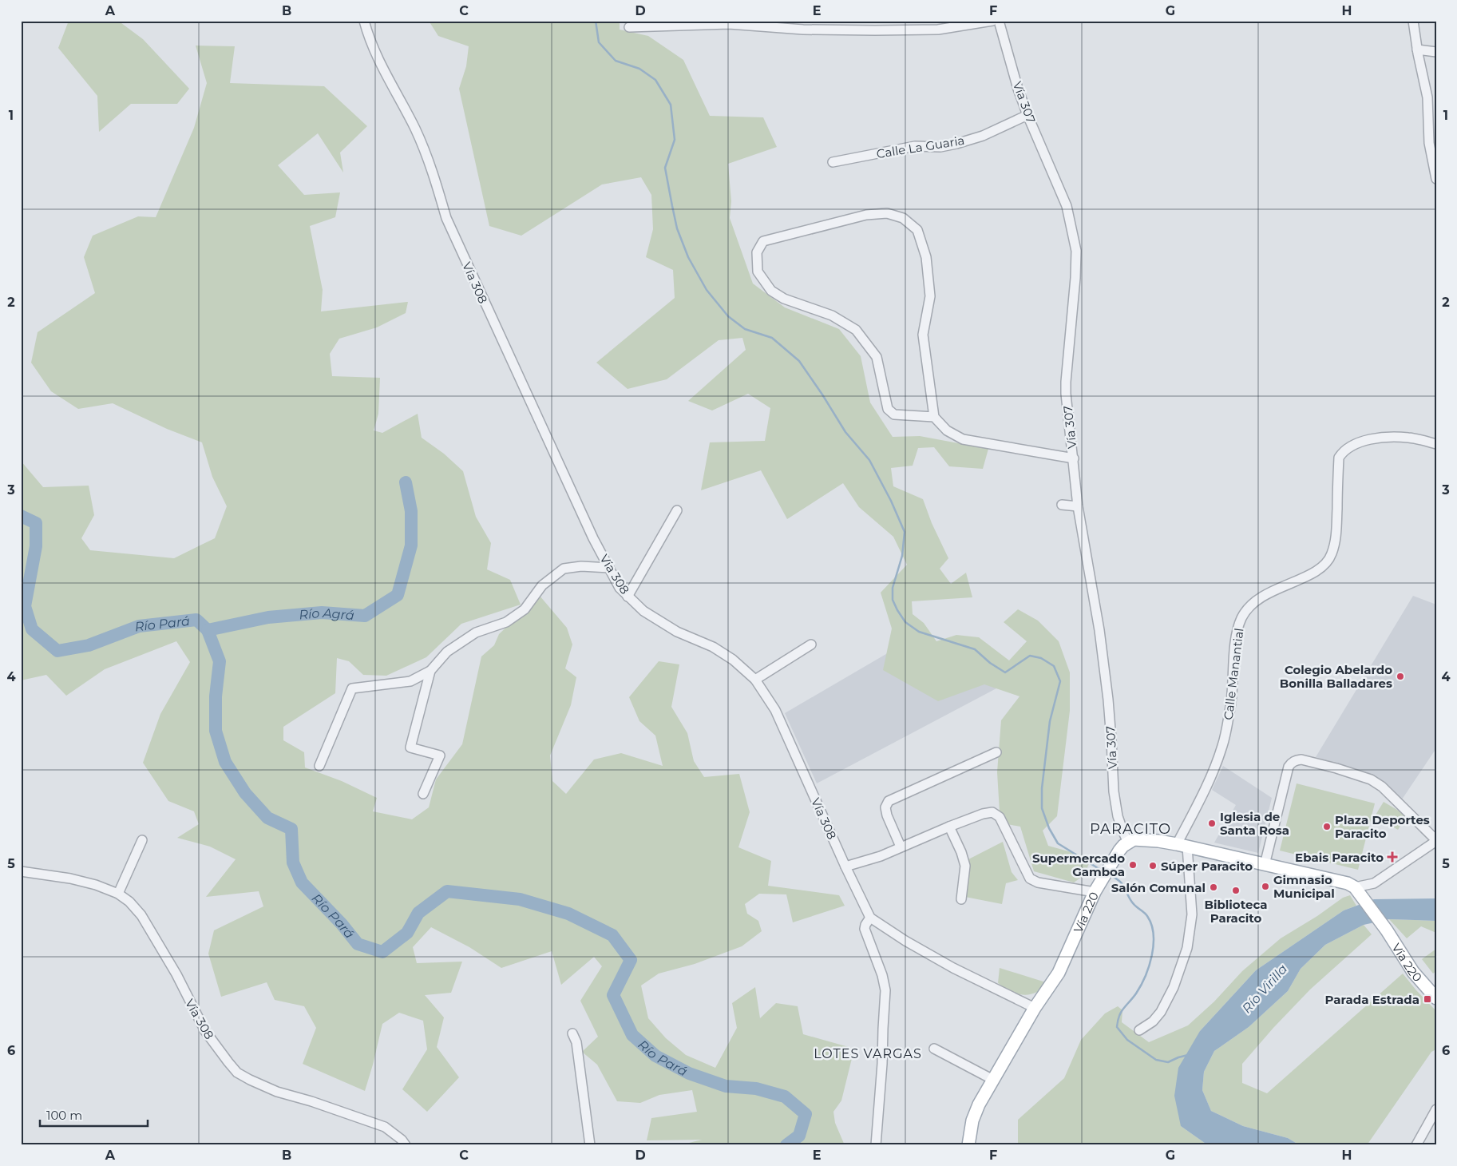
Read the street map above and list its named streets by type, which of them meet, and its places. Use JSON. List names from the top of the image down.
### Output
{
  "streets": {
    "main road": ["Vía 220"],
    "street": [
      "Vía 307",
      "Calle La Guaria",
      "Vía 308",
      "Calle Manantial"
    ]
  },
  "crossings": [
    ["Vía 307", "Calle La Guaria"],
    ["Vía 307", "Vía 220"]
  ],
  "districts": ["PARACITO", "LOTES VARGAS"],
  "water": ["Río Agrá", "Río Pará", "Río Virilla"],
  "places": {
    "other": [
      "Colegio Abelardo Bonilla Balladares",
      "Iglesia de Santa Rosa",
      "Plaza Deportes Paracito",
      "Supermercado Gamboa",
      "Súper Paracito",
      "Gimnasio Municipal",
      "Salón Comunal",
      "Biblioteca Paracito"
    ],
    "health": ["Ebais Paracito"],
    "transit": ["Parada Estrada"]
  },
  "scale_bar": "100 m",
  "grid": {
    "columns": [
      "A",
      "B",
      "C",
      "D",
      "E",
      "F",
      "G",
      "H"
    ],
    "rows": [
      "1",
      "2",
      "3",
      "4",
      "5",
      "6"
    ]
  }
}
